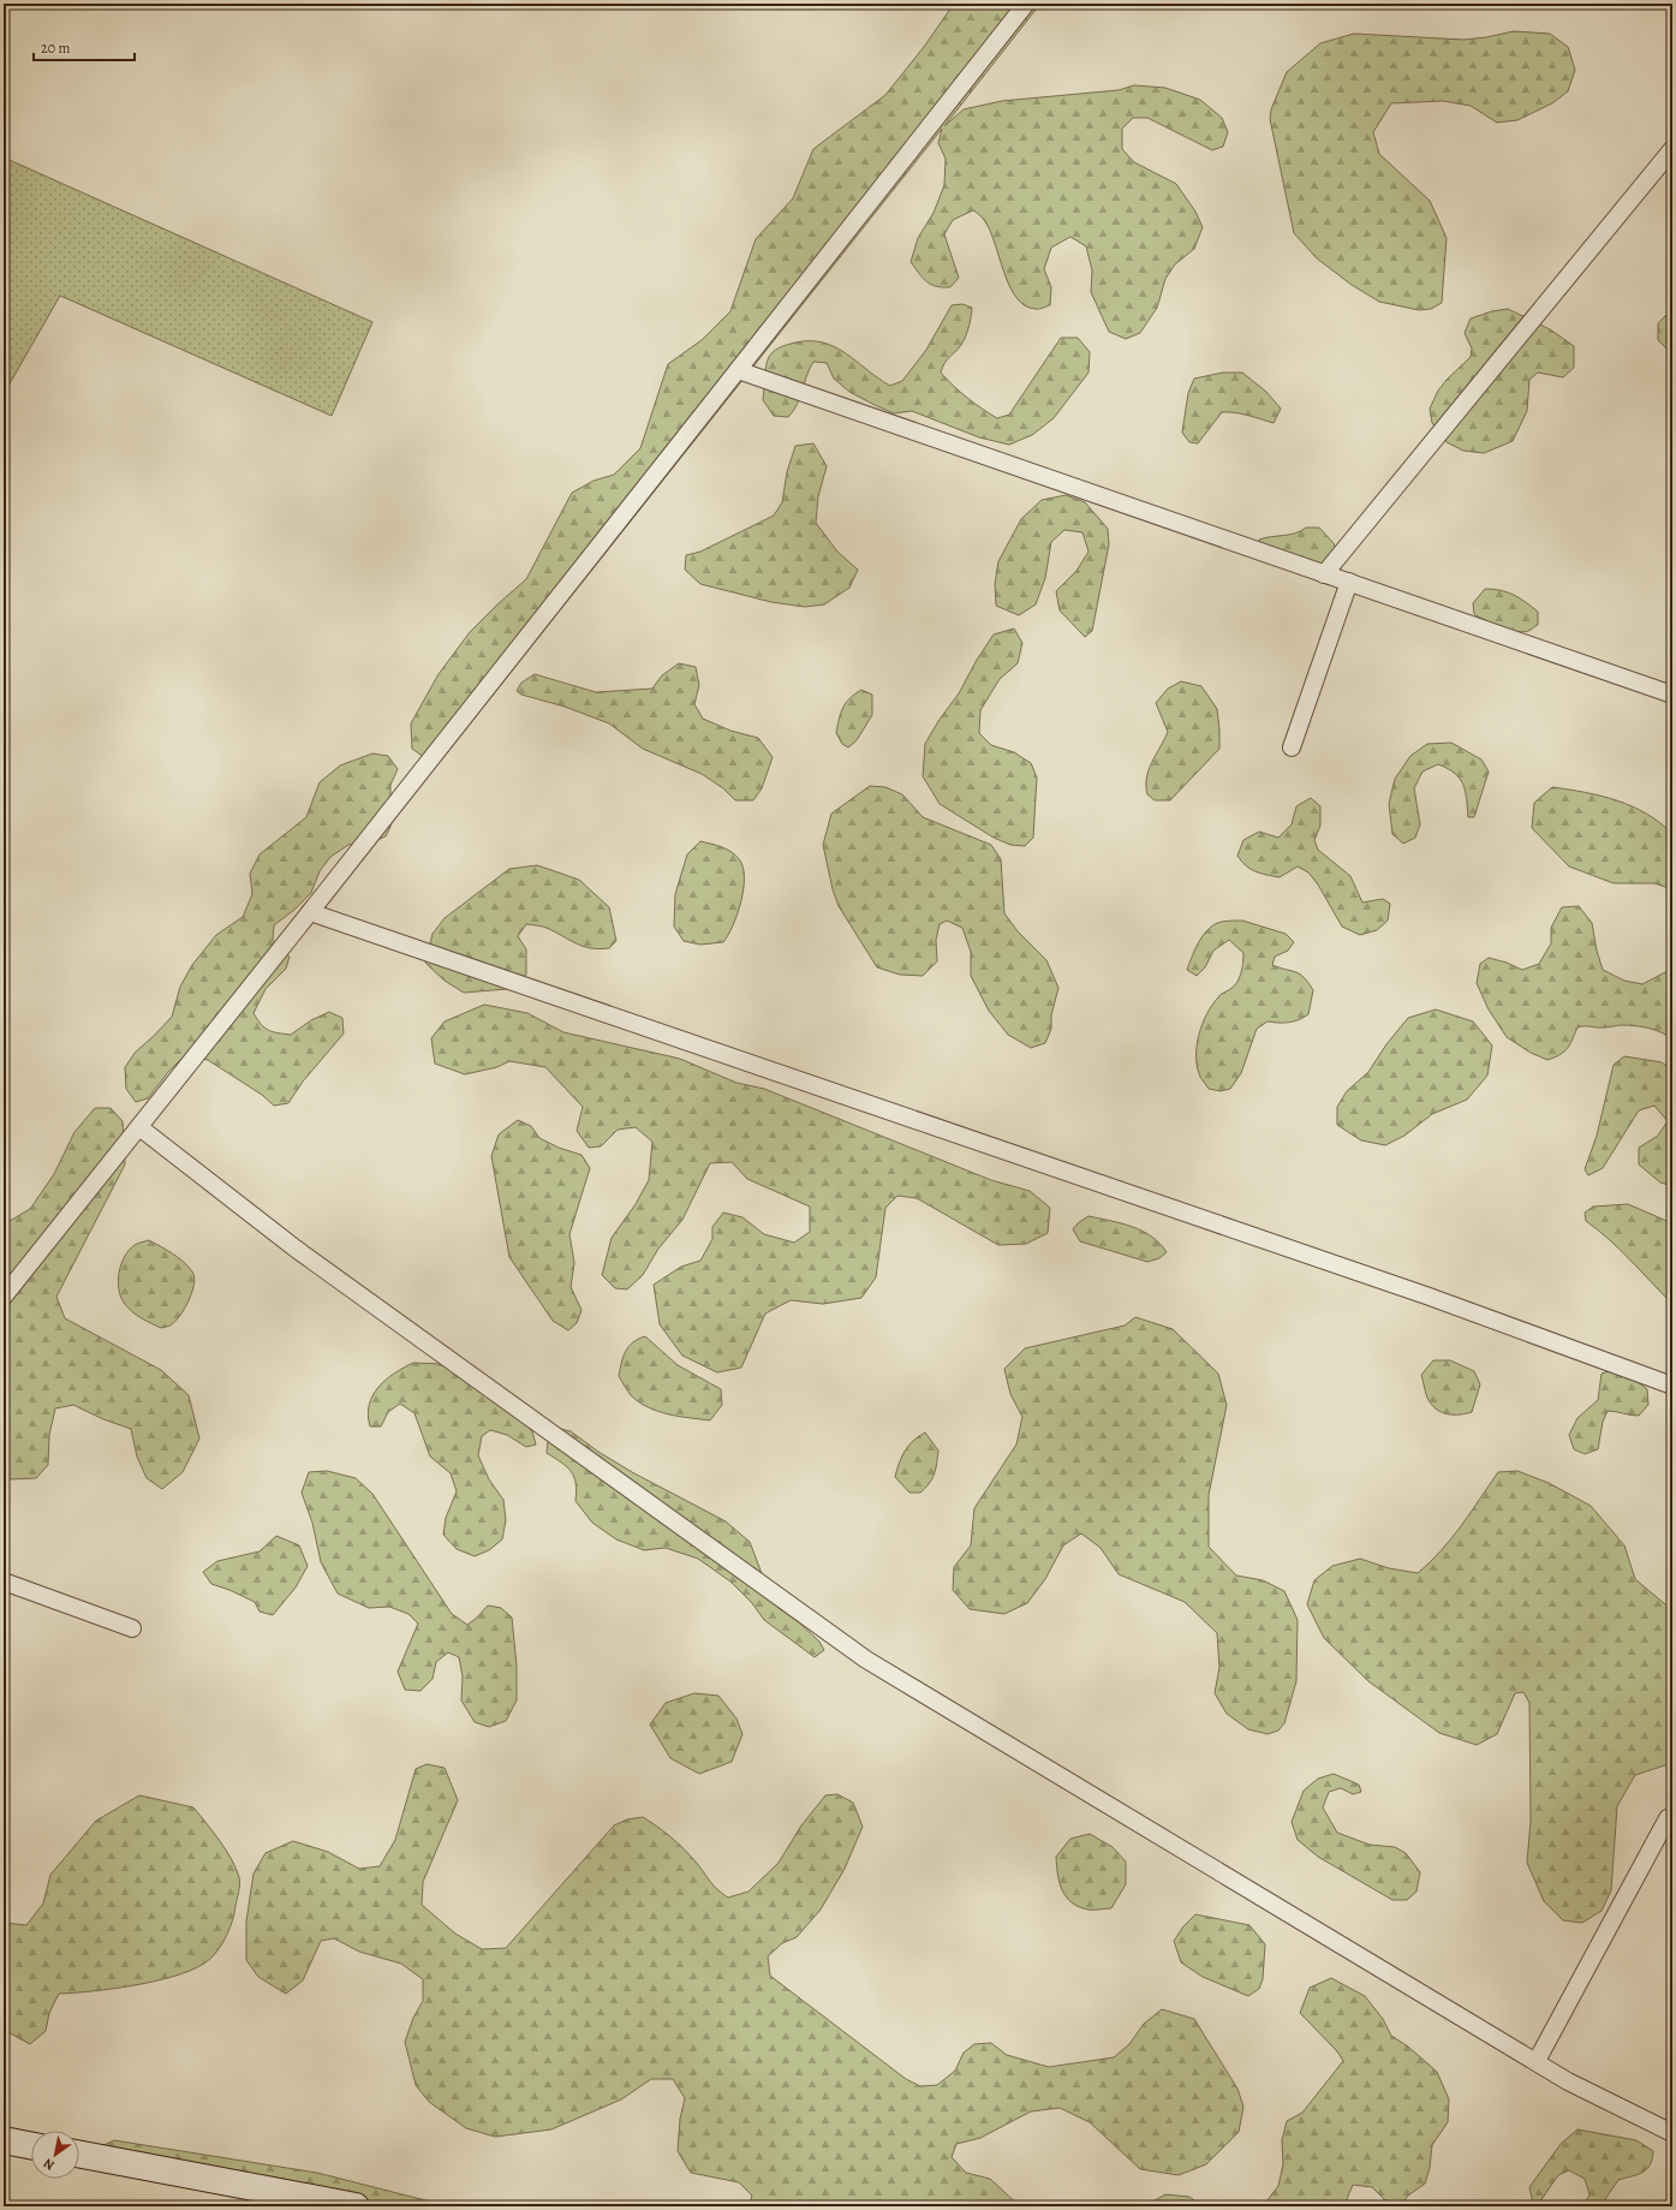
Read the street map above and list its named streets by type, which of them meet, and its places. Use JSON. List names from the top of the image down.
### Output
{
  "scale_bar": "20 m",
  "north": "bottom left"
}
